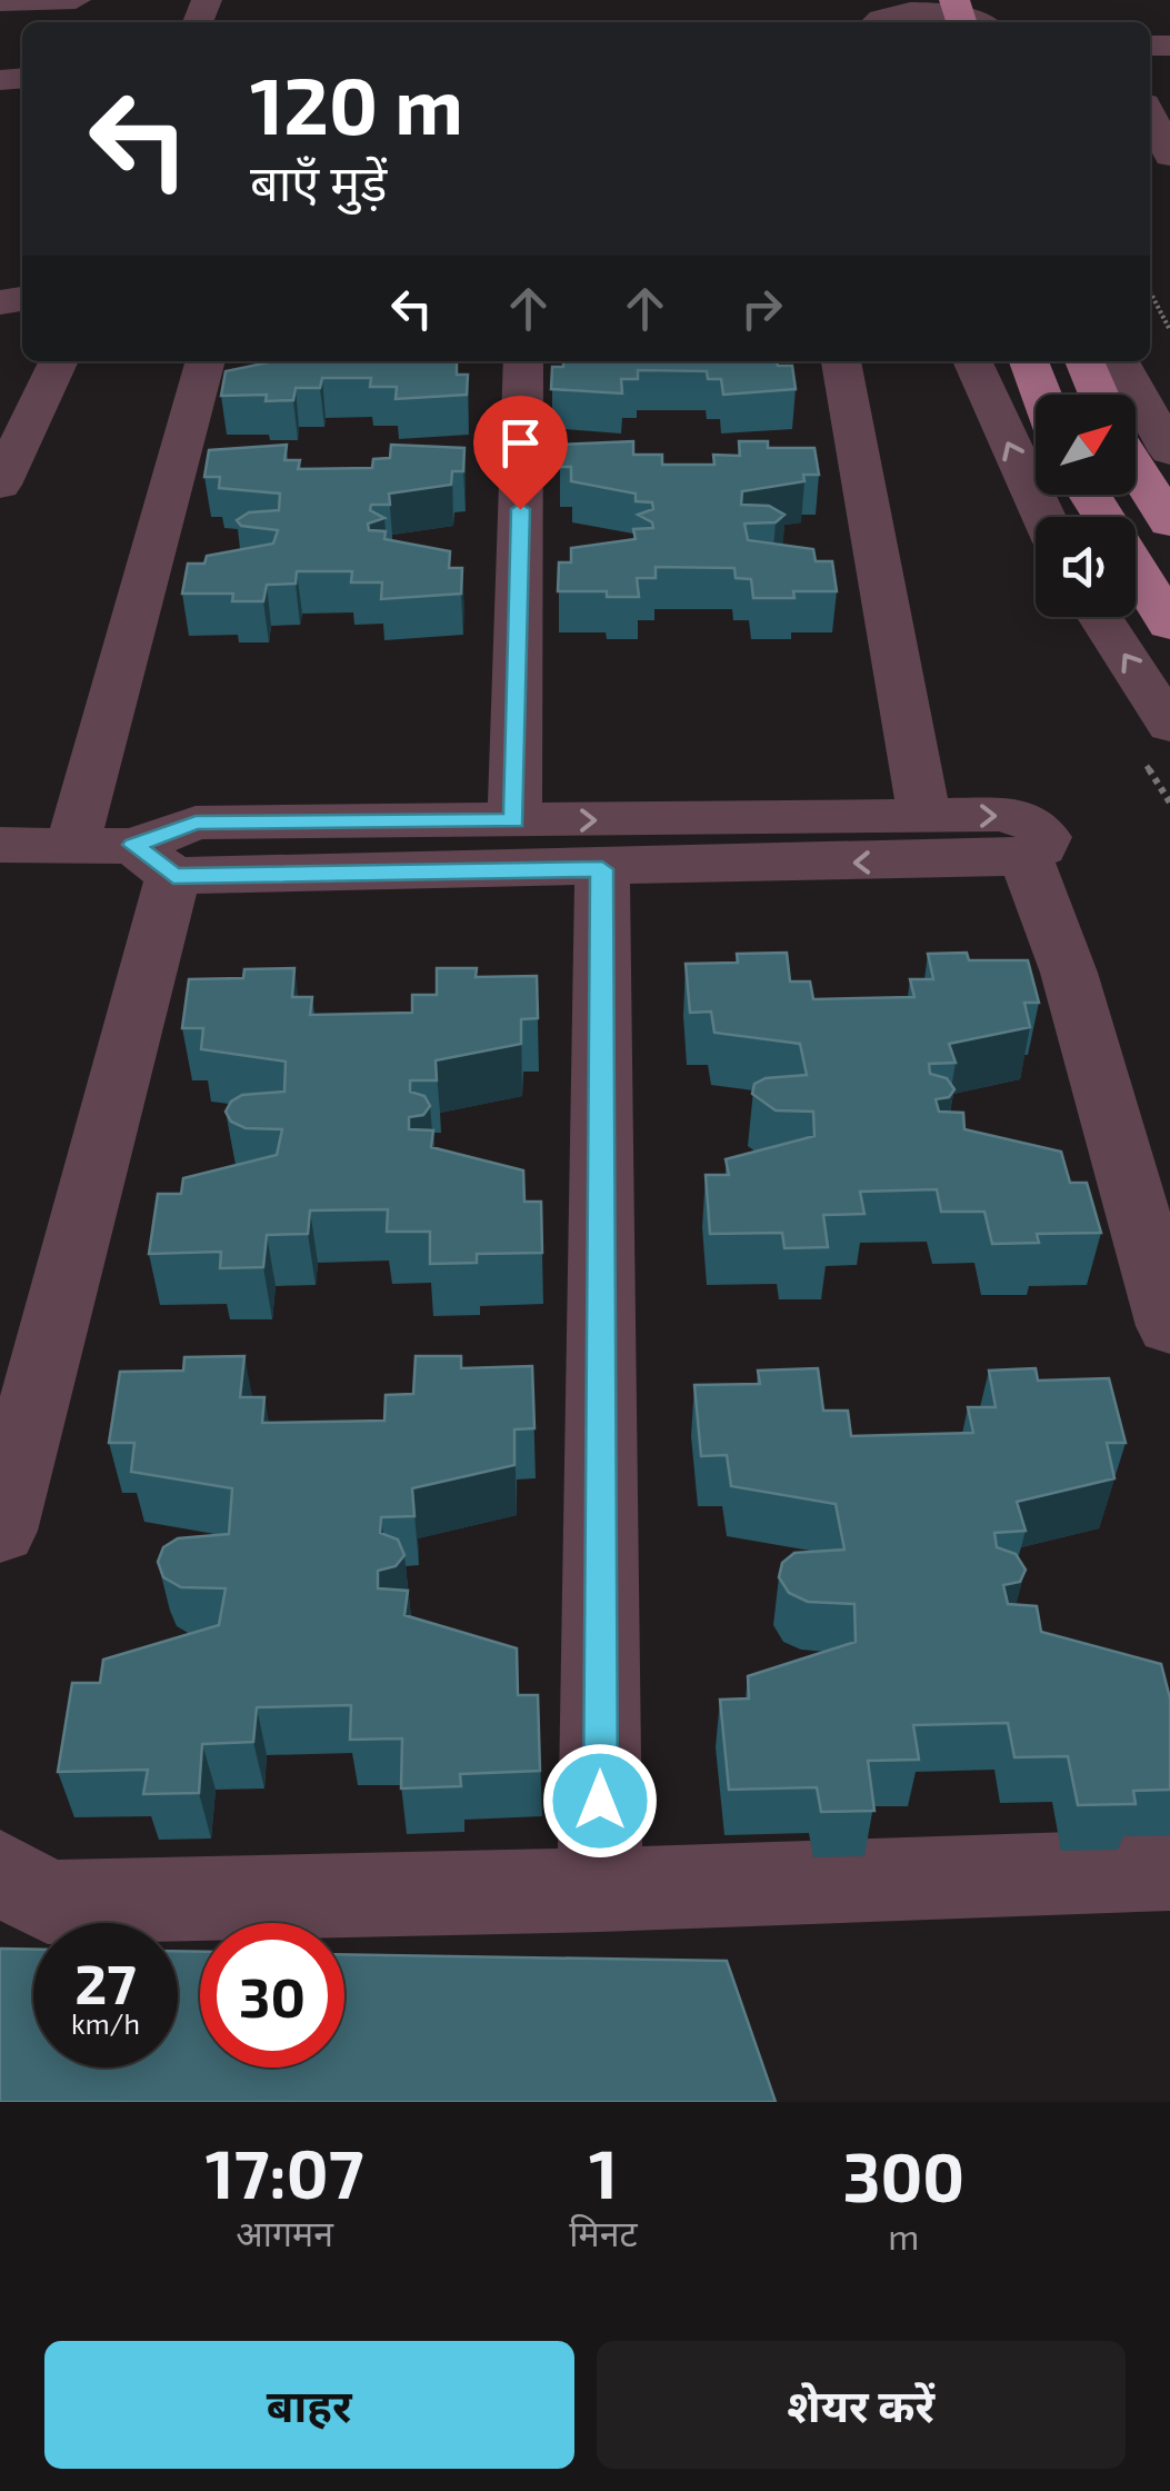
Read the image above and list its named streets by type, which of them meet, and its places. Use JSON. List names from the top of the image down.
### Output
{
  "north": "top right",
  "page": {
    "turn": ["120 m", "बाएँ मुड़ें"],
    "speed": "27 km/h",
    "limit": "30",
    "eta": [
      "17:07",
      "आगमन",
      "1",
      "मिनट",
      "300",
      "m"
    ],
    "buttons": ["बाहर", "शेयर करें"]
  }
}
